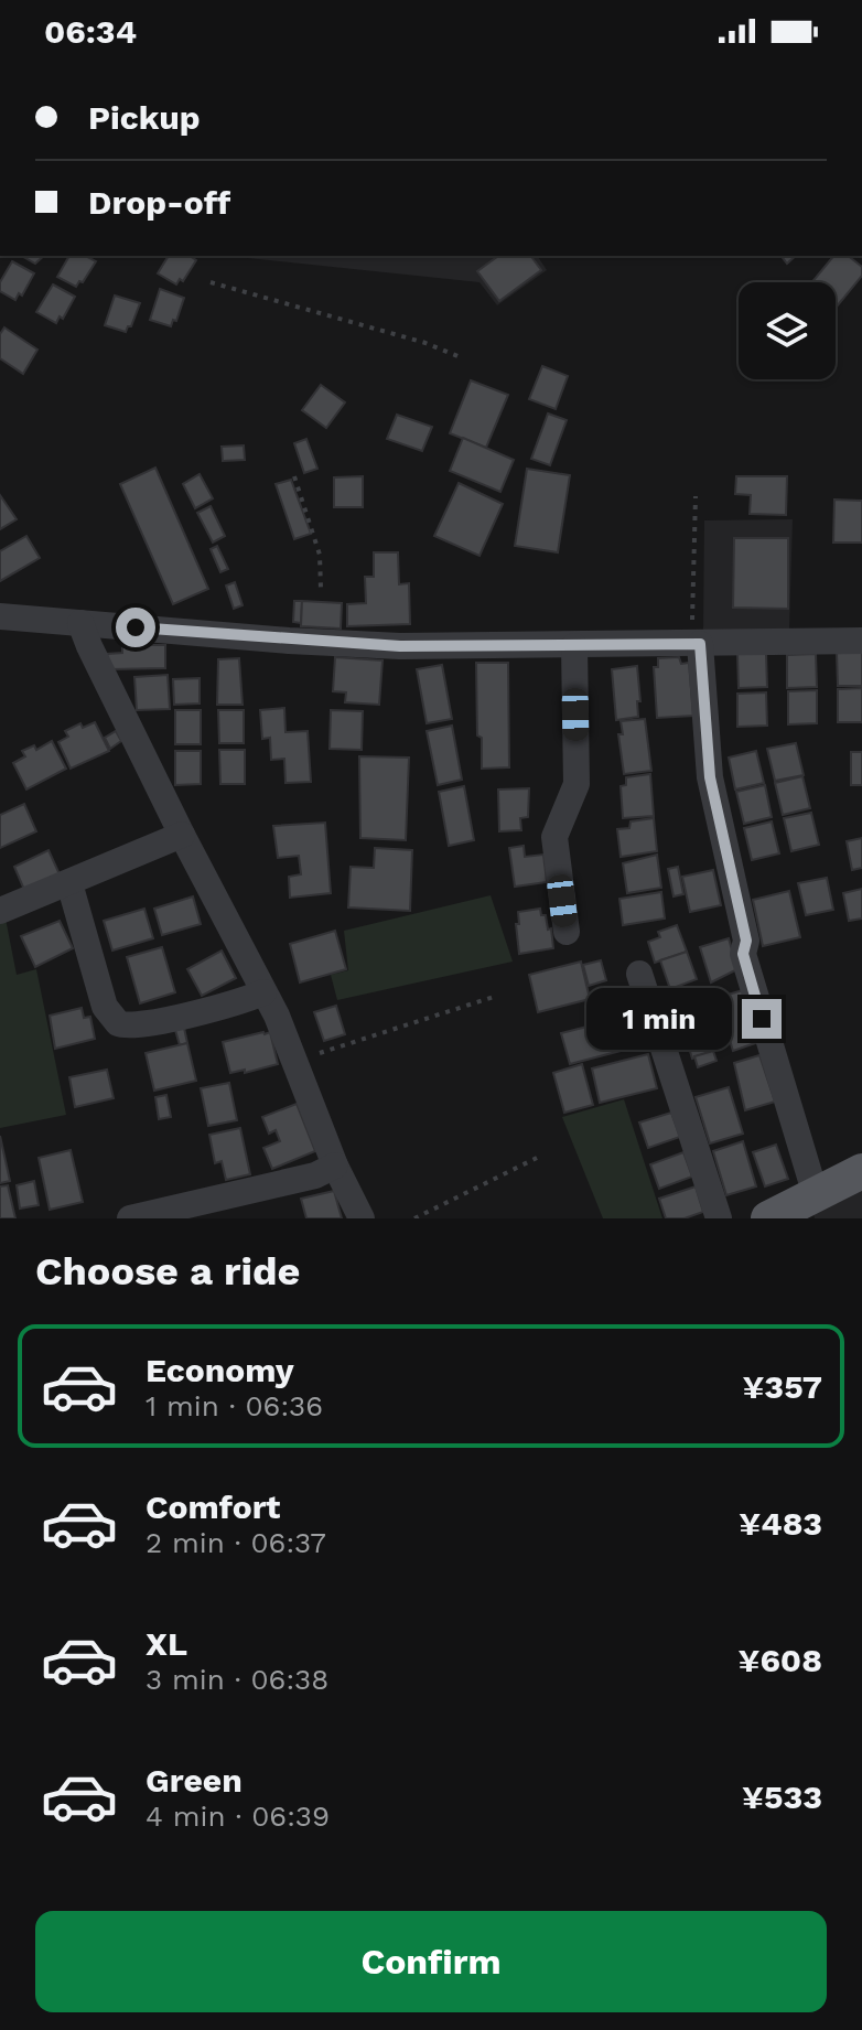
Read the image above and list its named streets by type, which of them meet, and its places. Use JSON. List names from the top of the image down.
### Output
{
  "page": {
    "status": "06:34",
    "banner": ["Pickup", "Drop-off"],
    "bubble": "1 min",
    "heading": "Choose a ride",
    "list": [
      {
        "name": "Economy",
        "note": "1 min · 06:36",
        "value": "¥357"
      },
      {
        "name": "Comfort",
        "note": "2 min · 06:37",
        "value": "¥483"
      },
      {
        "name": "XL",
        "note": "3 min · 06:38",
        "value": "¥608"
      },
      {
        "name": "Green",
        "note": "4 min · 06:39",
        "value": "¥533"
      }
    ],
    "buttons": "Confirm"
  }
}
